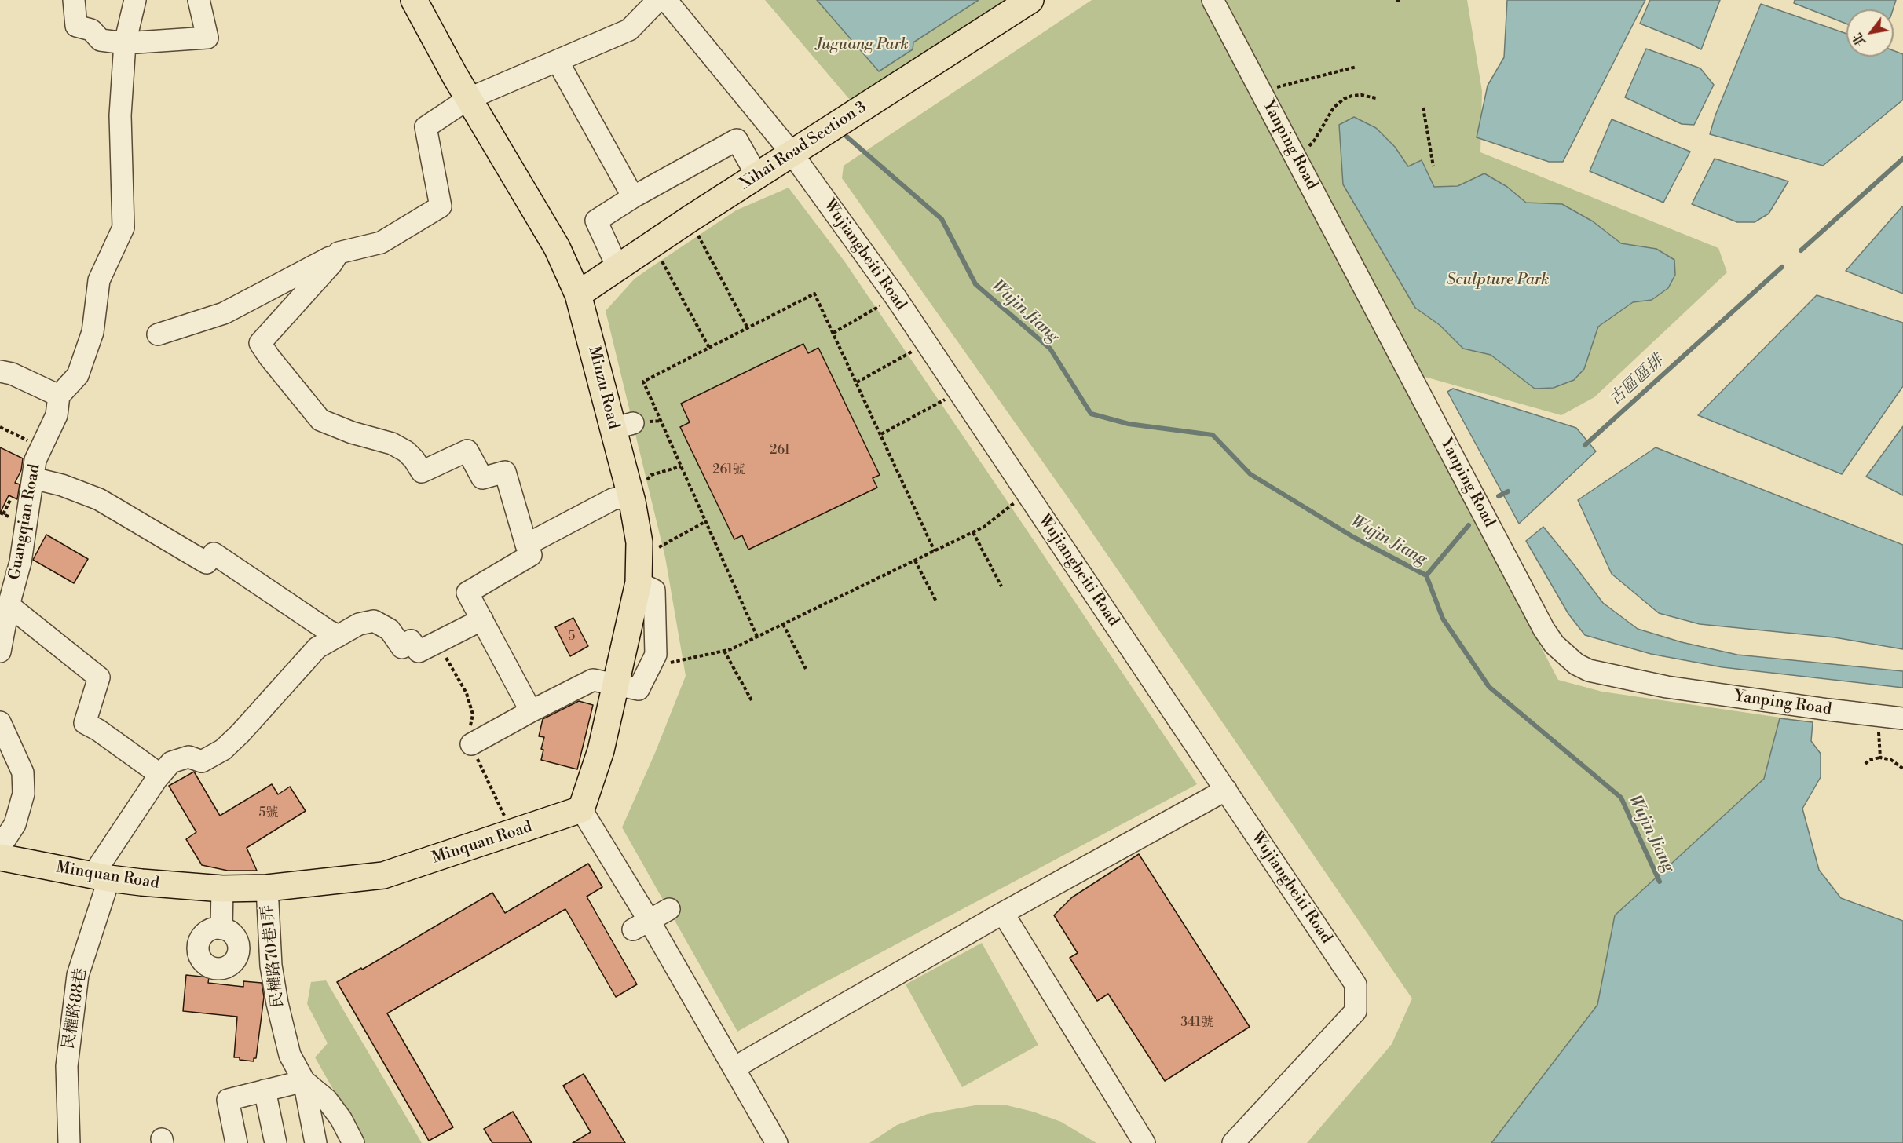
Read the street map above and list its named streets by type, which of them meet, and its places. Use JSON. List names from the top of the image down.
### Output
{
  "streets": {
    "main road": ["Xihai Road Section 3", "Minzu Road", "Minquan Road"],
    "street": [
      "Yanping Road",
      "Wujiangbeiti Road",
      "Guangqian Road",
      "民權路70巷1弄",
      "民權路88巷"
    ]
  },
  "crossings": [
    ["Xihai Road Section 3", "Wujiangbeiti Road"],
    ["Xihai Road Section 3", "Minzu Road"],
    ["Minzu Road", "Minquan Road"],
    ["Minquan Road", "民權路70巷1弄"],
    ["Minquan Road", "民權路88巷"]
  ],
  "water": ["Wujin Jiang", "古區區排"],
  "parks": ["Juguang Park", "Sculpture Park"],
  "house_numbers": [
    "261",
    "261號",
    "5",
    "5號",
    "341號"
  ],
  "north": "bottom left"
}
